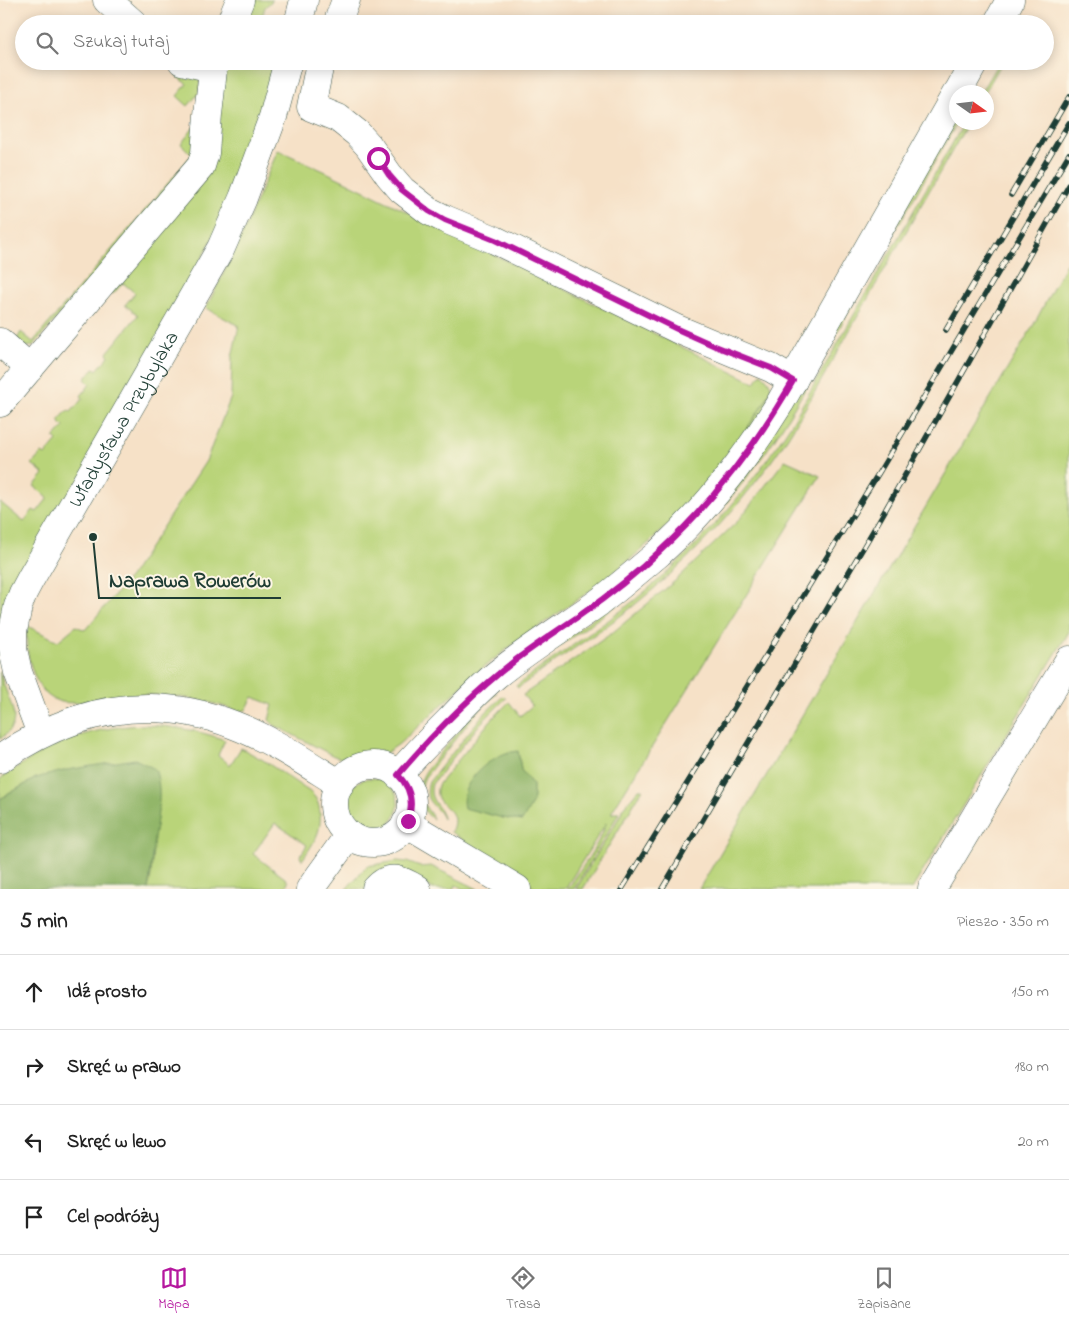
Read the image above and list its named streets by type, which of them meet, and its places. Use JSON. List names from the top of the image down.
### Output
{
  "streets": {
    "street": ["Władysława Przybylaka"]
  },
  "places": ["Naprawa Rowerów"],
  "north": "right",
  "page": {
    "search": "Szukaj tutaj",
    "heading": ["5 min", "Pieszo · 350 m"],
    "list": [
      ["Idź prosto", "150 m"],
      ["Skręć w prawo", "180 m"],
      ["Skręć w lewo", "20 m"],
      "Cel podróży"
    ],
    "nav": ["Mapa", "Trasa", "Zapisane"]
  }
}
